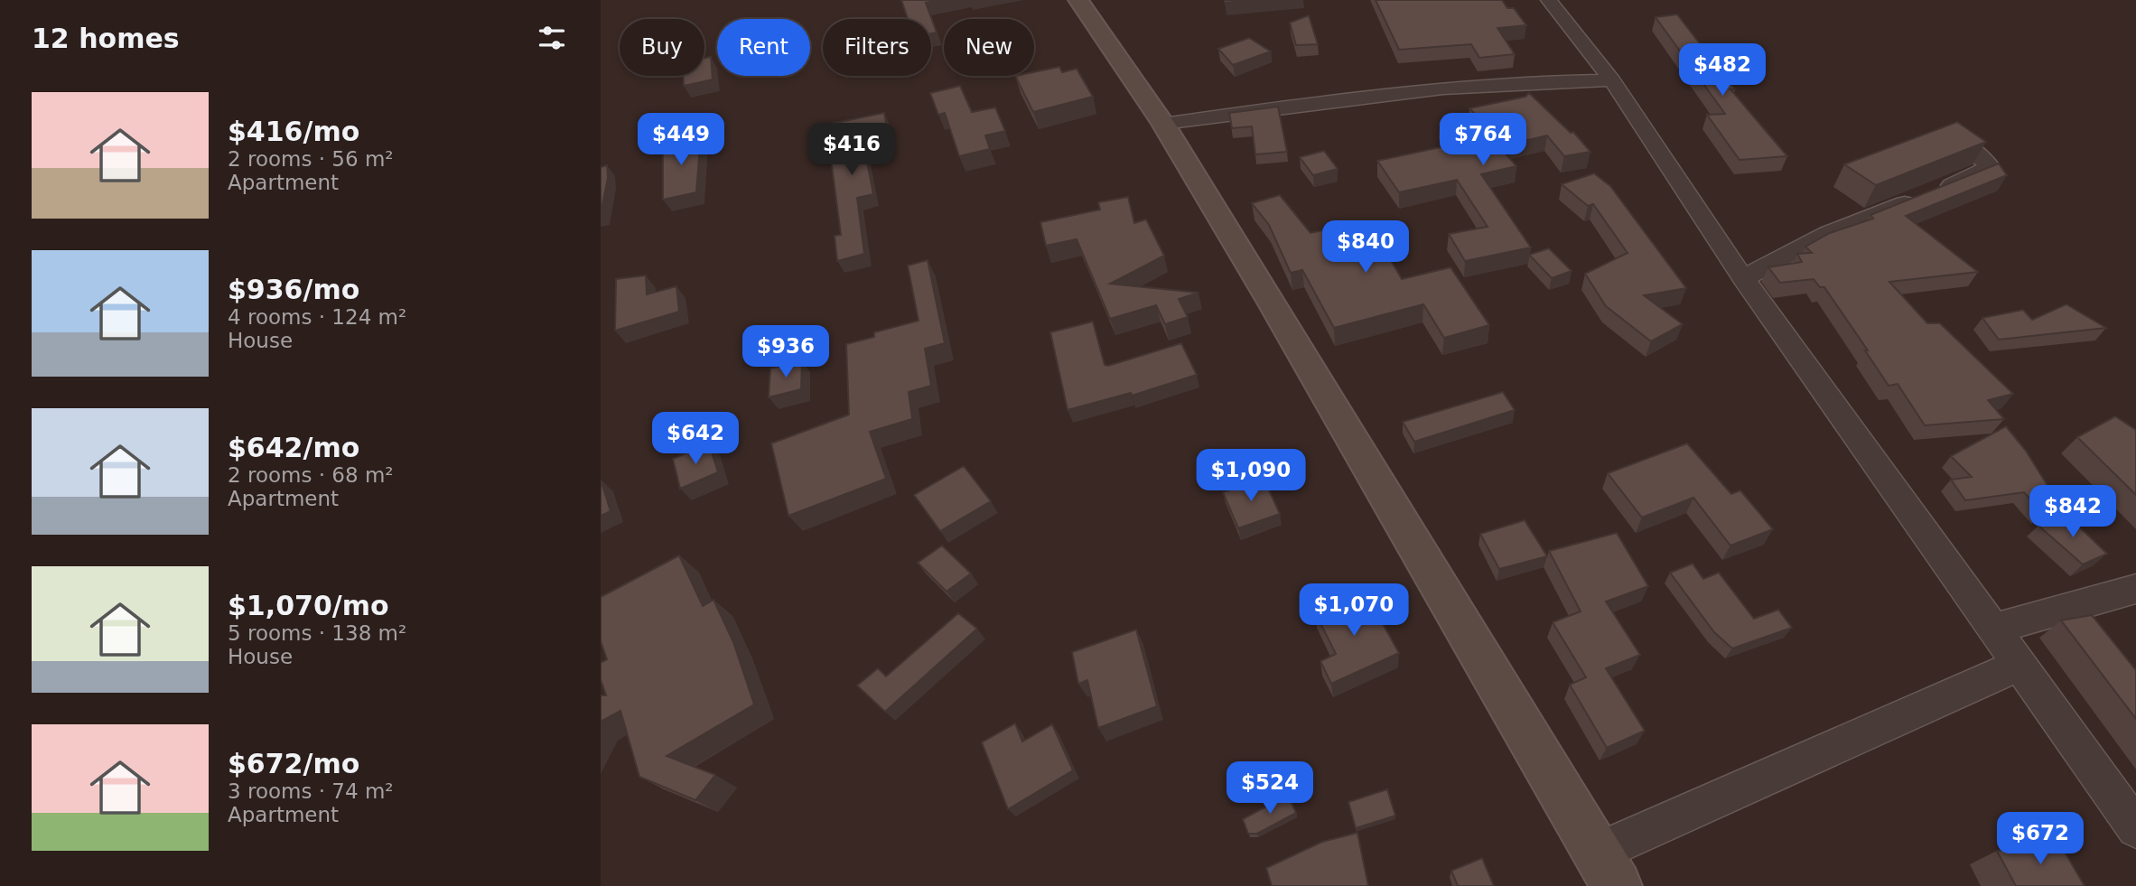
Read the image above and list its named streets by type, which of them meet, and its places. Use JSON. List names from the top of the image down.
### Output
{
  "page": {
    "heading": "12 homes",
    "chip": [
      "Buy",
      "Rent",
      "Filters",
      "New"
    ],
    "price": [
      "$482",
      "$449",
      "$764",
      "$416",
      "$840",
      "$936",
      "$642",
      "$1,090",
      "$842",
      "$1,070",
      "$524",
      "$672"
    ],
    "list": [
      {
        "name": "$416/mo",
        "note": "2 rooms · 56 m² · Apartment"
      },
      {
        "name": "$936/mo",
        "note": "4 rooms · 124 m² · House"
      },
      {
        "name": "$642/mo",
        "note": "2 rooms · 68 m² · Apartment"
      },
      {
        "name": "$1,070/mo",
        "note": "5 rooms · 138 m² · House"
      },
      {
        "name": "$672/mo",
        "note": "3 rooms · 74 m² · Apartment"
      }
    ]
  }
}
